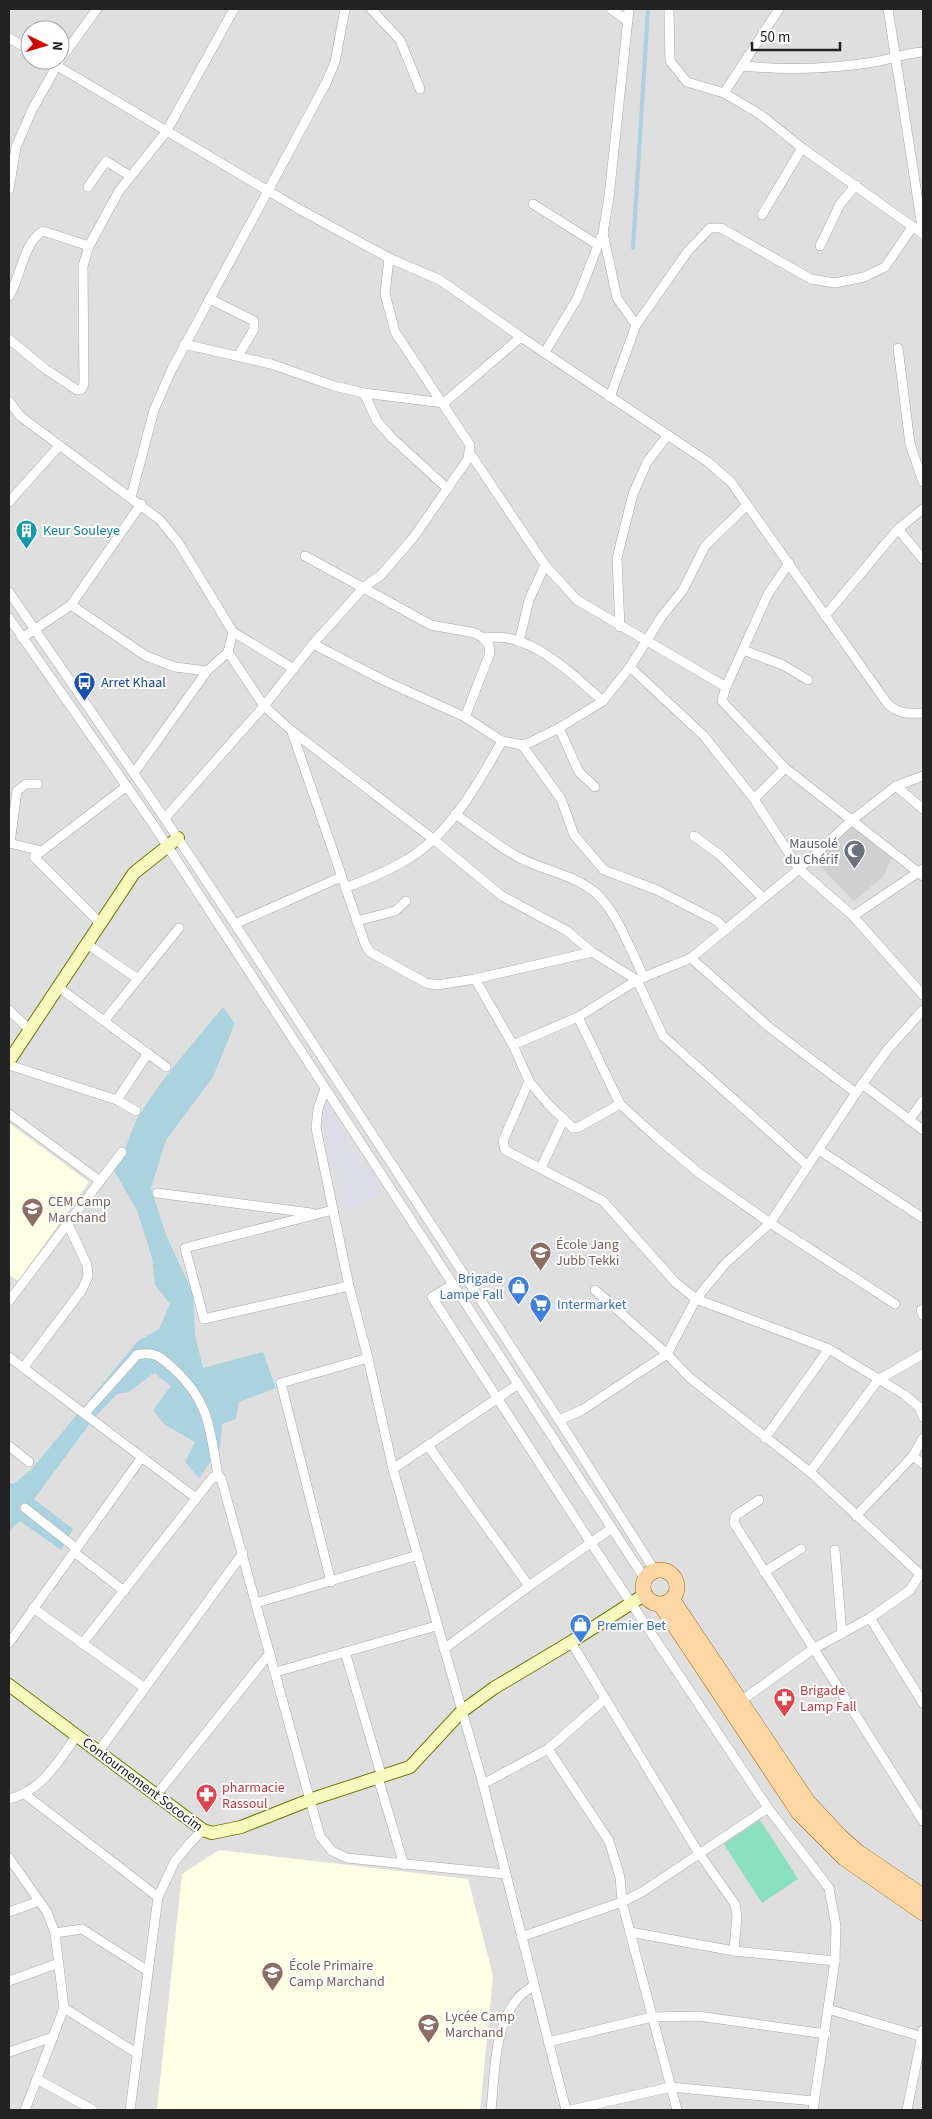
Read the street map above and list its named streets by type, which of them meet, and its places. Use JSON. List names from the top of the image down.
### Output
{
  "streets": {
    "street": ["Contournement Sococim"]
  },
  "places": {
    "building": ["Keur Souleye"],
    "bus stop": ["Arret Khaal"],
    "mosque": ["Mausolé du Chérif"],
    "school or university": [
      "CEM Camp Marchand",
      "École Jang Jubb Tekki",
      "École Primaire Camp Marchand",
      "Lycée Camp Marchand"
    ],
    "shop": ["Brigade Lampe Fall", "Premier Bet"],
    "supermarket": ["Intermarket"],
    "pharmacy": ["Brigade Lamp Fall", "pharmacie Rassoul"]
  },
  "scale_bar": "50 m",
  "north": "right"
}
